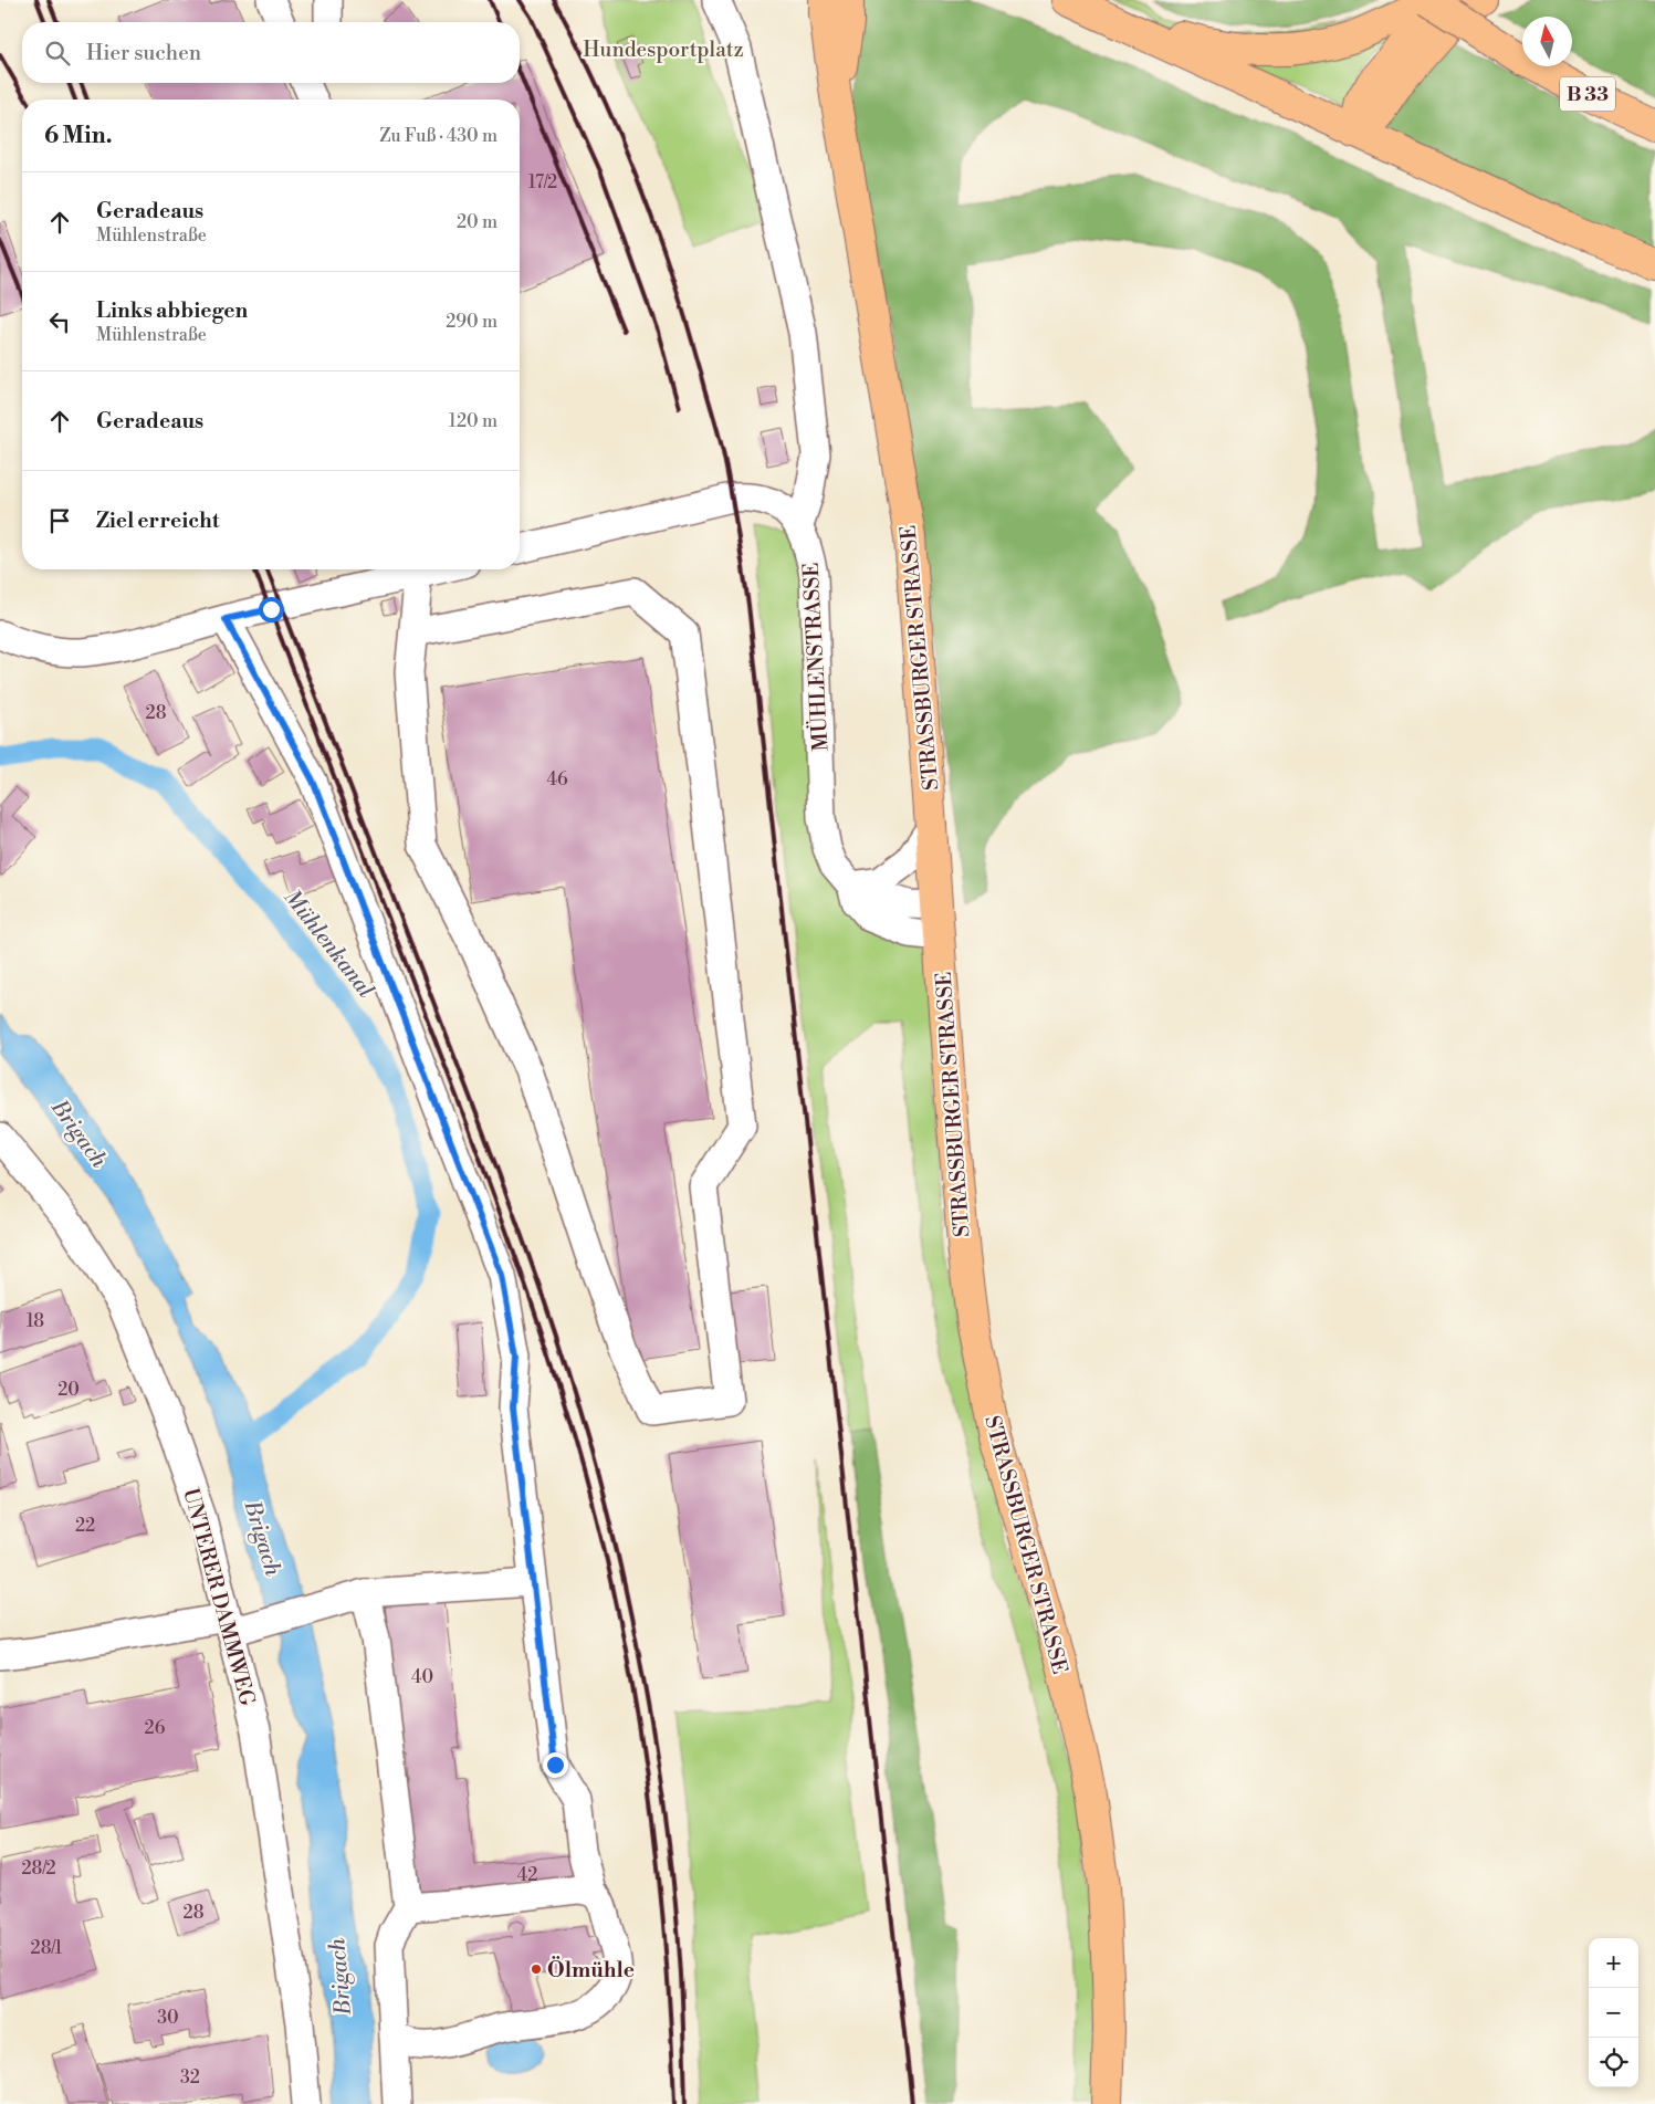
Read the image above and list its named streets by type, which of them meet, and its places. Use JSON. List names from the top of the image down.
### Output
{
  "streets": {
    "main road": ["B 33", "STRASSBURGER STRASSE"],
    "street": ["MÜHLENSTRASSE", "UNTERER DAMMWEG"]
  },
  "crossings": [
    ["MÜHLENSTRASSE", "STRASSBURGER STRASSE"]
  ],
  "water": ["Mühlenkanal", "Brigach"],
  "parks": ["Hundesportplatz"],
  "places": ["Ölmühle"],
  "house_numbers": [
    "17/2",
    "28",
    "46",
    "18",
    "20",
    "22",
    "40",
    "26",
    "28/2",
    "42",
    "28",
    "28/1",
    "30",
    "32"
  ],
  "north": "top",
  "page": {
    "search": "Hier suchen",
    "heading": ["6 Min.", "Zu Fuß · 430 m"],
    "list": [
      ["Geradeaus", "Mühlenstraße", "20 m"],
      ["Links abbiegen", "Mühlenstraße", "290 m"],
      ["Geradeaus", "120 m"],
      "Ziel erreicht"
    ],
    "map_buttons": ["+", "−"]
  }
}
